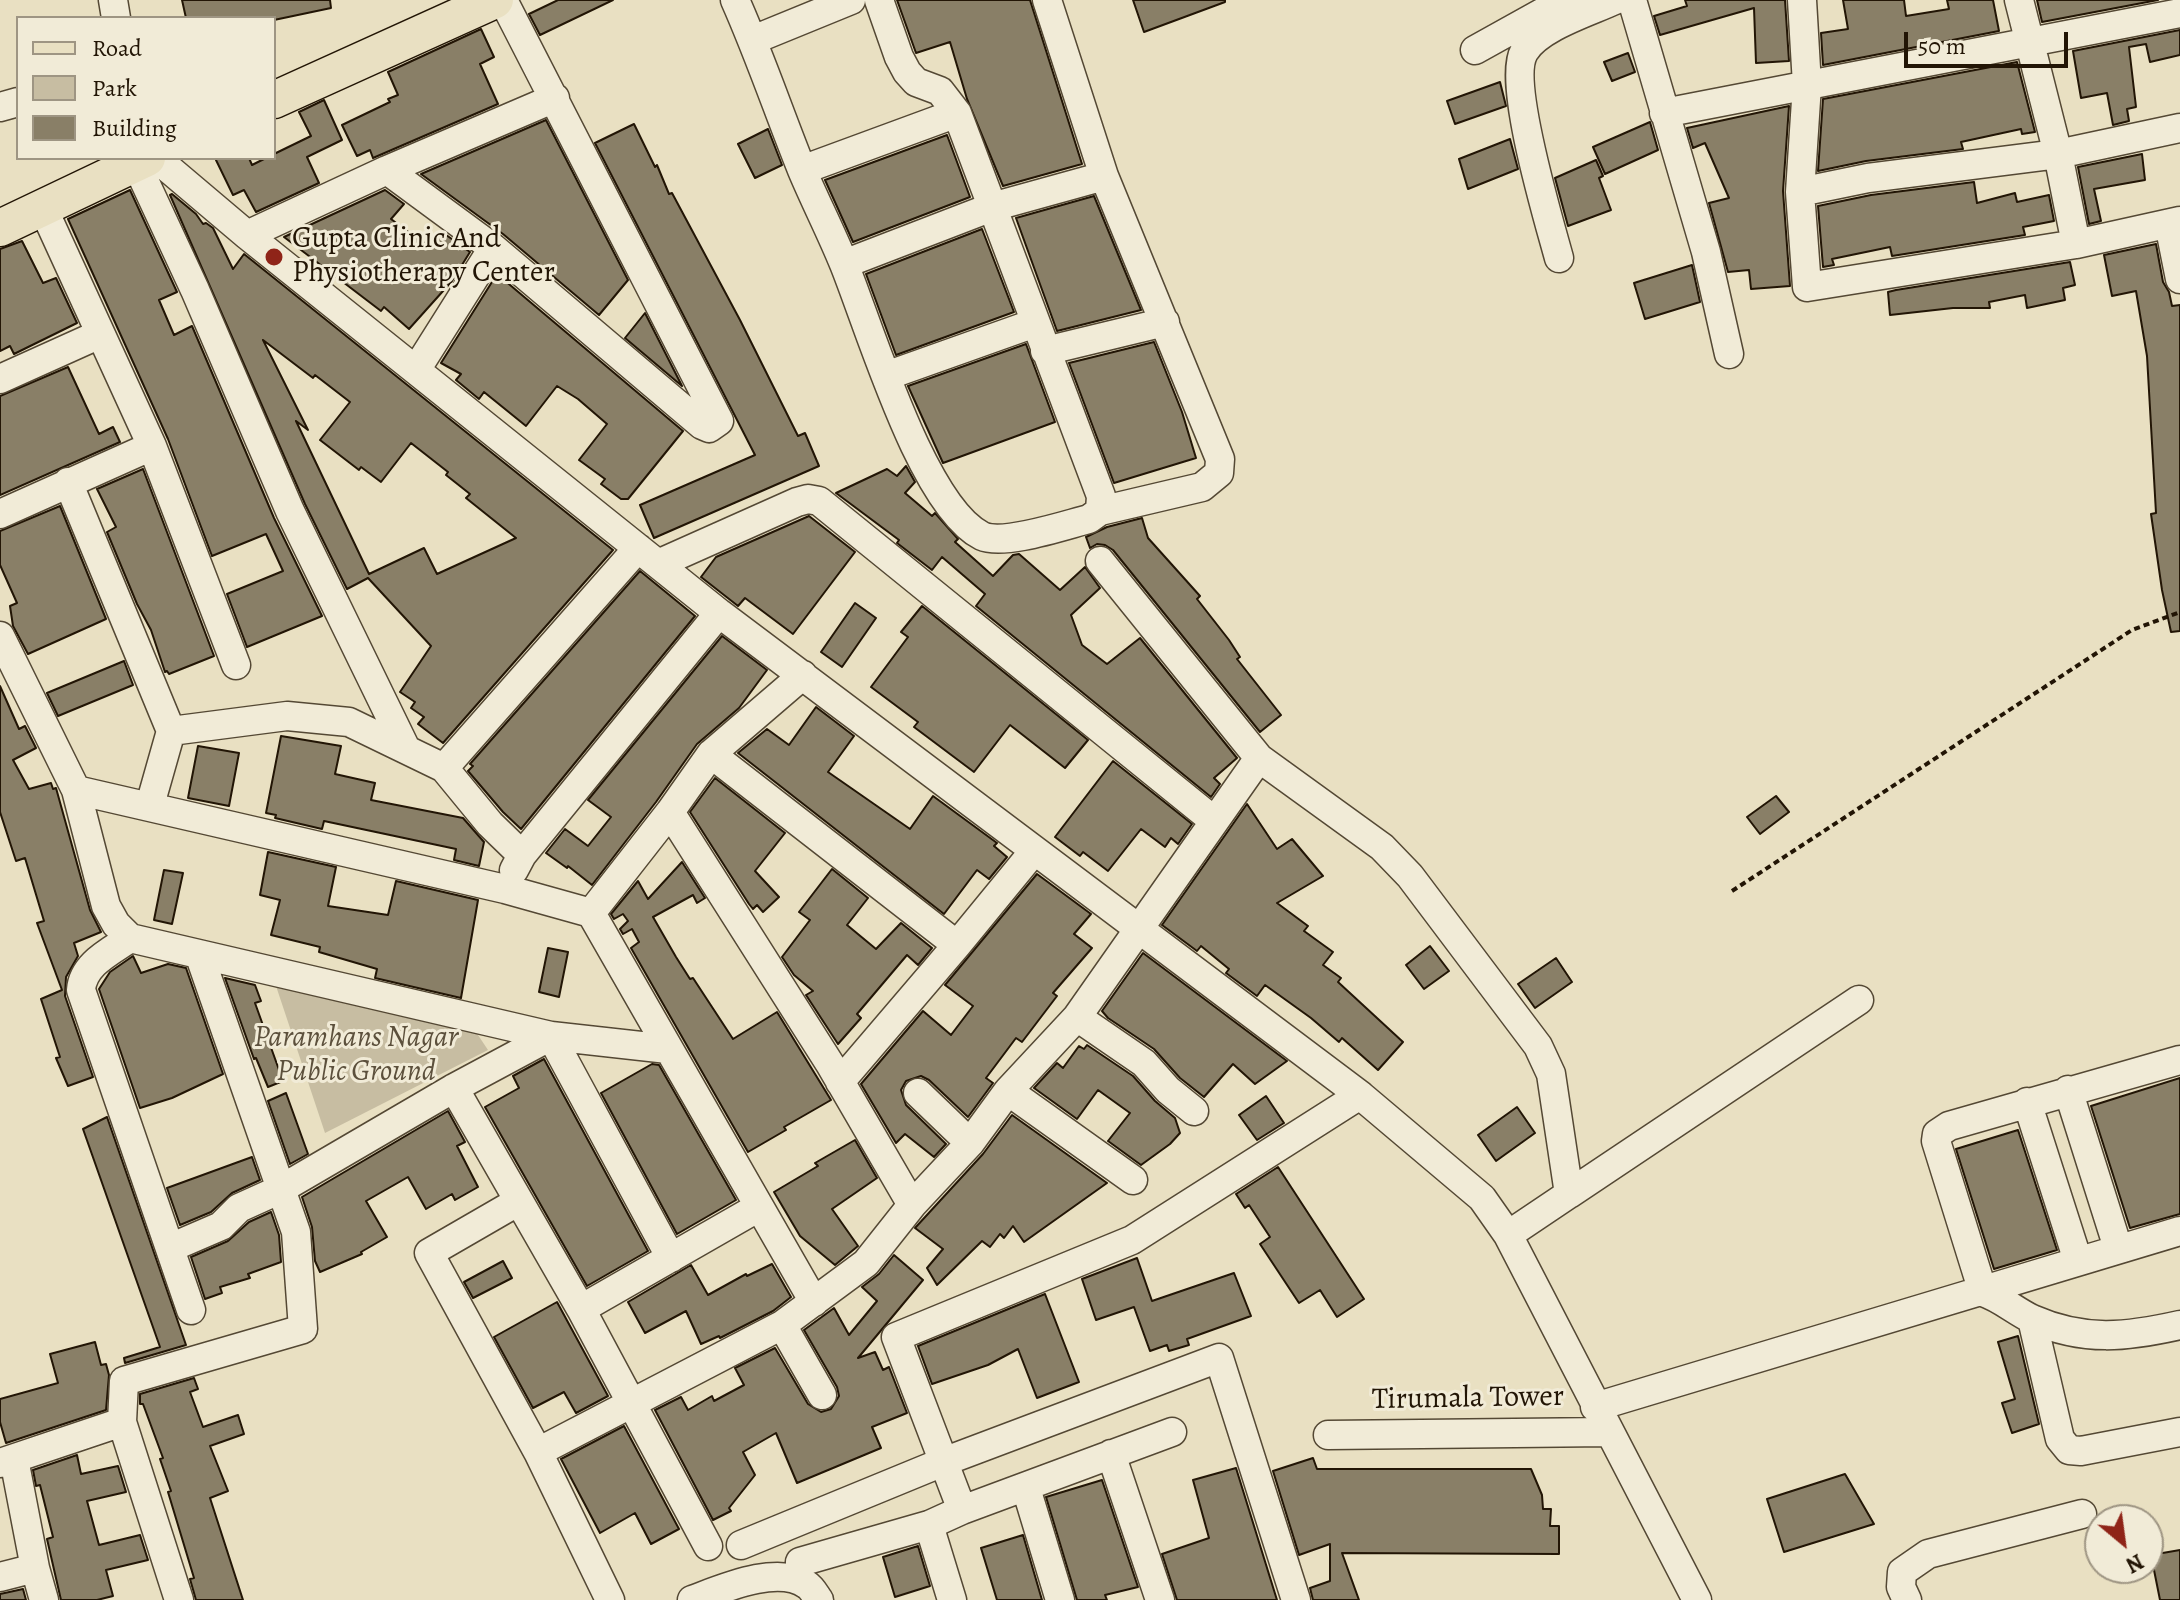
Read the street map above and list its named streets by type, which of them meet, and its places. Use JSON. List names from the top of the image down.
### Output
{
  "streets": {
    "street": ["Tirumala Tower"]
  },
  "parks": ["Paramhans Nagar Public Ground"],
  "places": ["Gupta Clinic And Physiotherapy Center"],
  "legend": ["Road", "Park", "Building"],
  "scale_bar": "50 m",
  "north": "bottom right"
}
